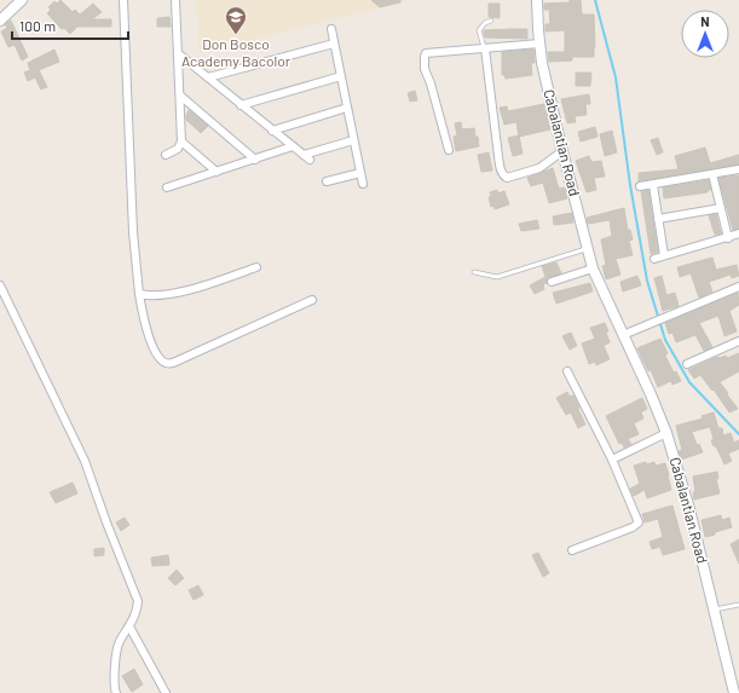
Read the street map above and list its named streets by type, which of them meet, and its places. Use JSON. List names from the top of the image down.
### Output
{
  "streets": {
    "street": ["Cabalantian Road"]
  },
  "places": {
    "school or university": ["Don Bosco Academy Bacolor"]
  },
  "scale_bar": "100 m",
  "north": "top"
}
